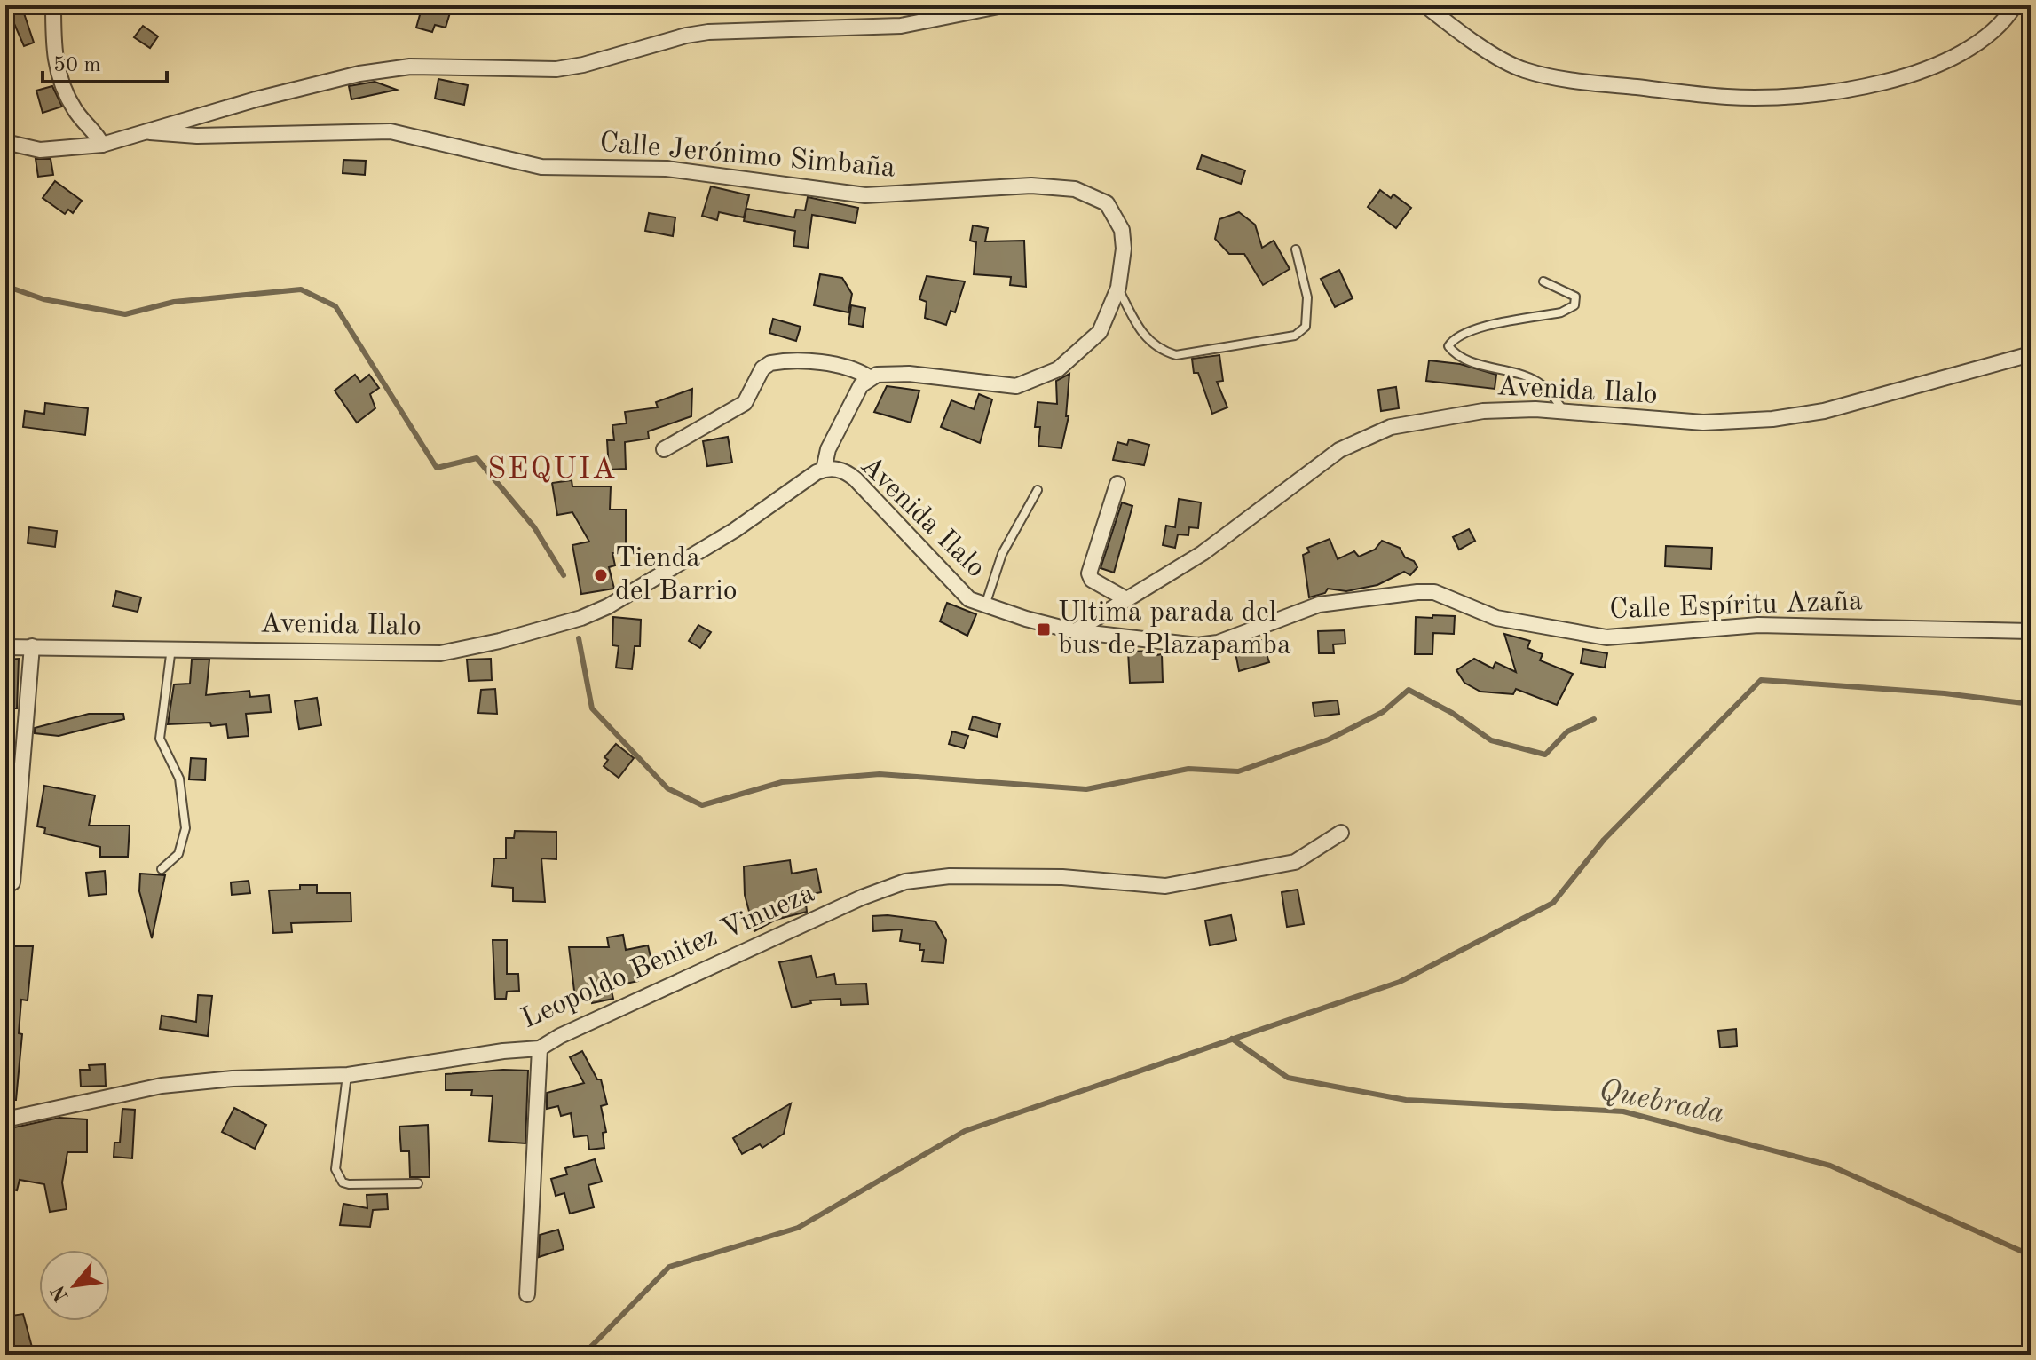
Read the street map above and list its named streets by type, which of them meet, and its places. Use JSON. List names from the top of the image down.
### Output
{
  "streets": {
    "street": [
      "Calle Jerónimo Simbaña",
      "Avenida Ilalo",
      "Calle Espíritu Azaña",
      "Leopoldo Benitez Vinueza"
    ]
  },
  "crossings": [
    ["Avenida Ilalo", "Calle Espíritu Azaña"]
  ],
  "districts": ["SEQUIA"],
  "water": ["Quebrada"],
  "places": {
    "other": ["Tienda del Barrio"],
    "transit": ["Ultima parada del bus de Plazapamba"]
  },
  "scale_bar": "50 m",
  "north": "bottom left"
}
